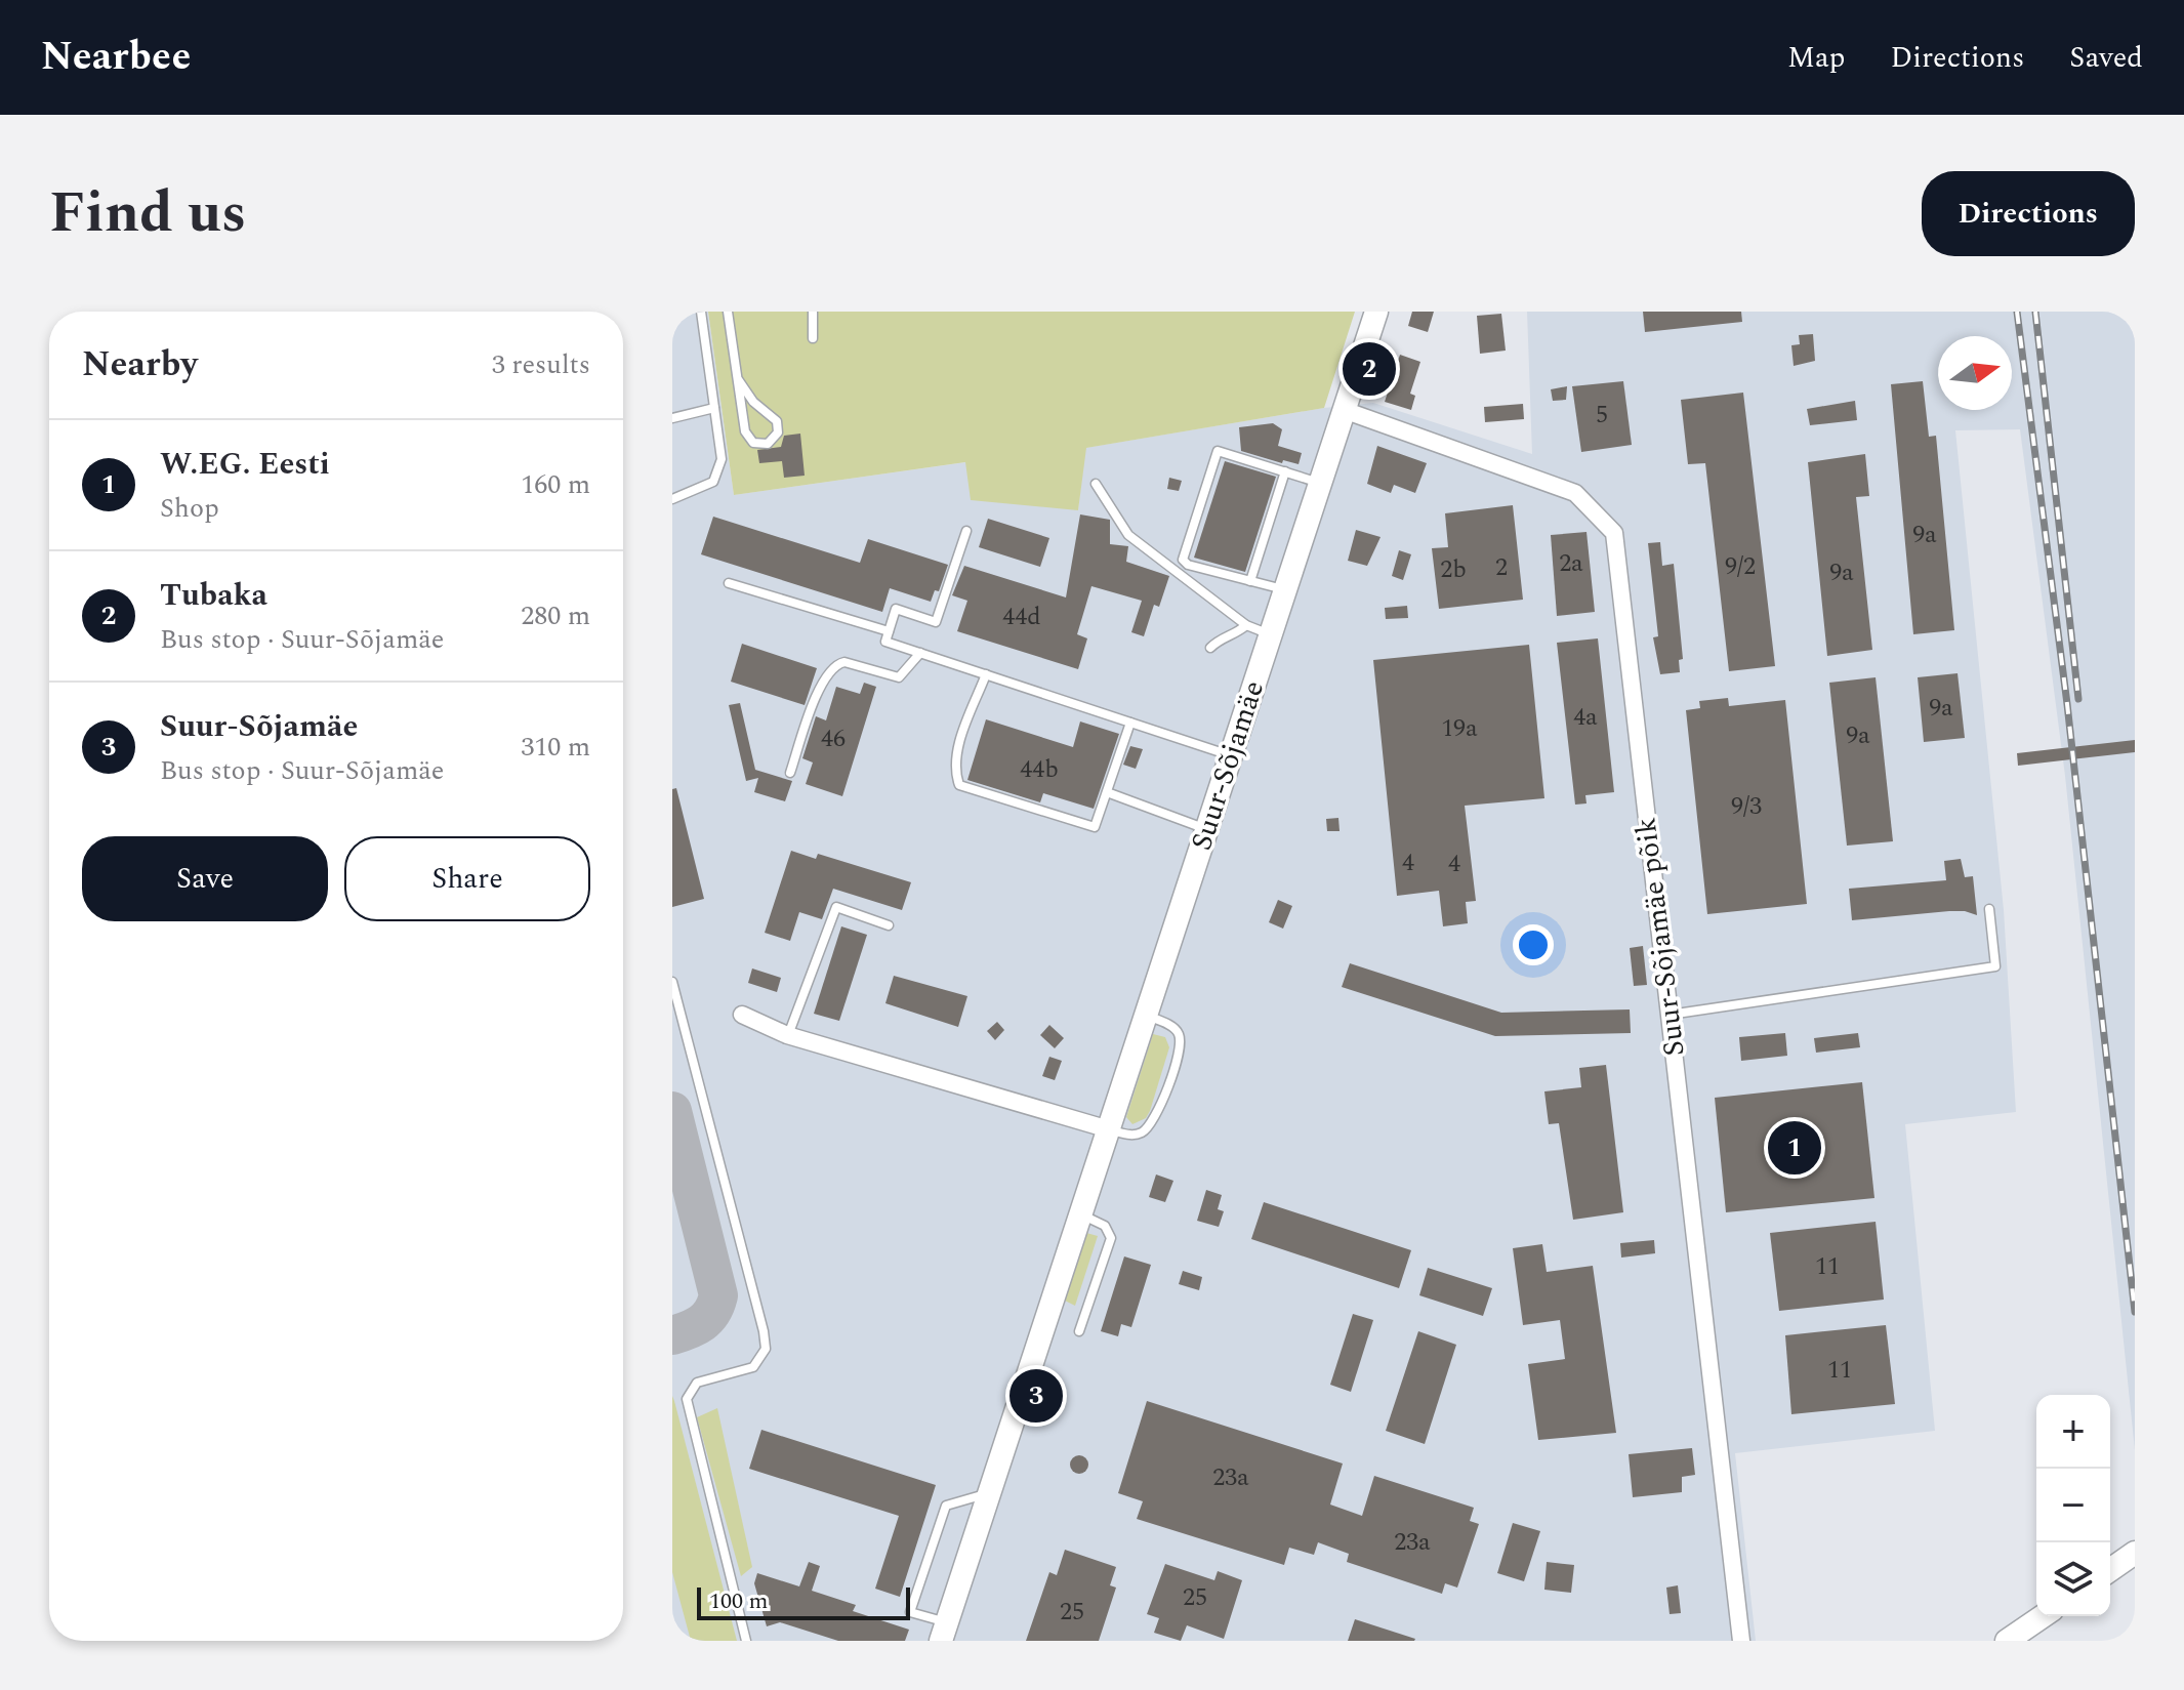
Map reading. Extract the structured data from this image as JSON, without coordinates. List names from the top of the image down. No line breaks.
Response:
{"streets":{"main road":["Suur-Sõjamäe"],"street":["Suur-Sõjamäe põik"]},"crossings":[["Suur-Sõjamäe","Suur-Sõjamäe põik"]],"house_numbers":["5","9a","2a","9/2","2","2b","9a","44d","9a","4a","19a","9a","46","44b","9/3","4","4","11","11","23a","23a","25","25"],"scale_bar":"100 m","north":"right","page":{"header":"Nearbee","nav":["Map","Directions","Saved"],"title":"Find us","buttons":["Directions",["Save","Share"]],"heading":["Nearby","3 results"],"pins":["2","1","3"],"list":[{"mark":"1","name":"W.EG. Eesti","note":"Shop","value":"160 m"},{"mark":"2","name":"Tubaka","note":"Bus stop · Suur-Sõjamäe","value":"280 m"},{"mark":"3","name":"Suur-Sõjamäe","note":"Bus stop · Suur-Sõjamäe","value":"310 m"}],"map_buttons":["+","−"],"scale":"100 m"}}
